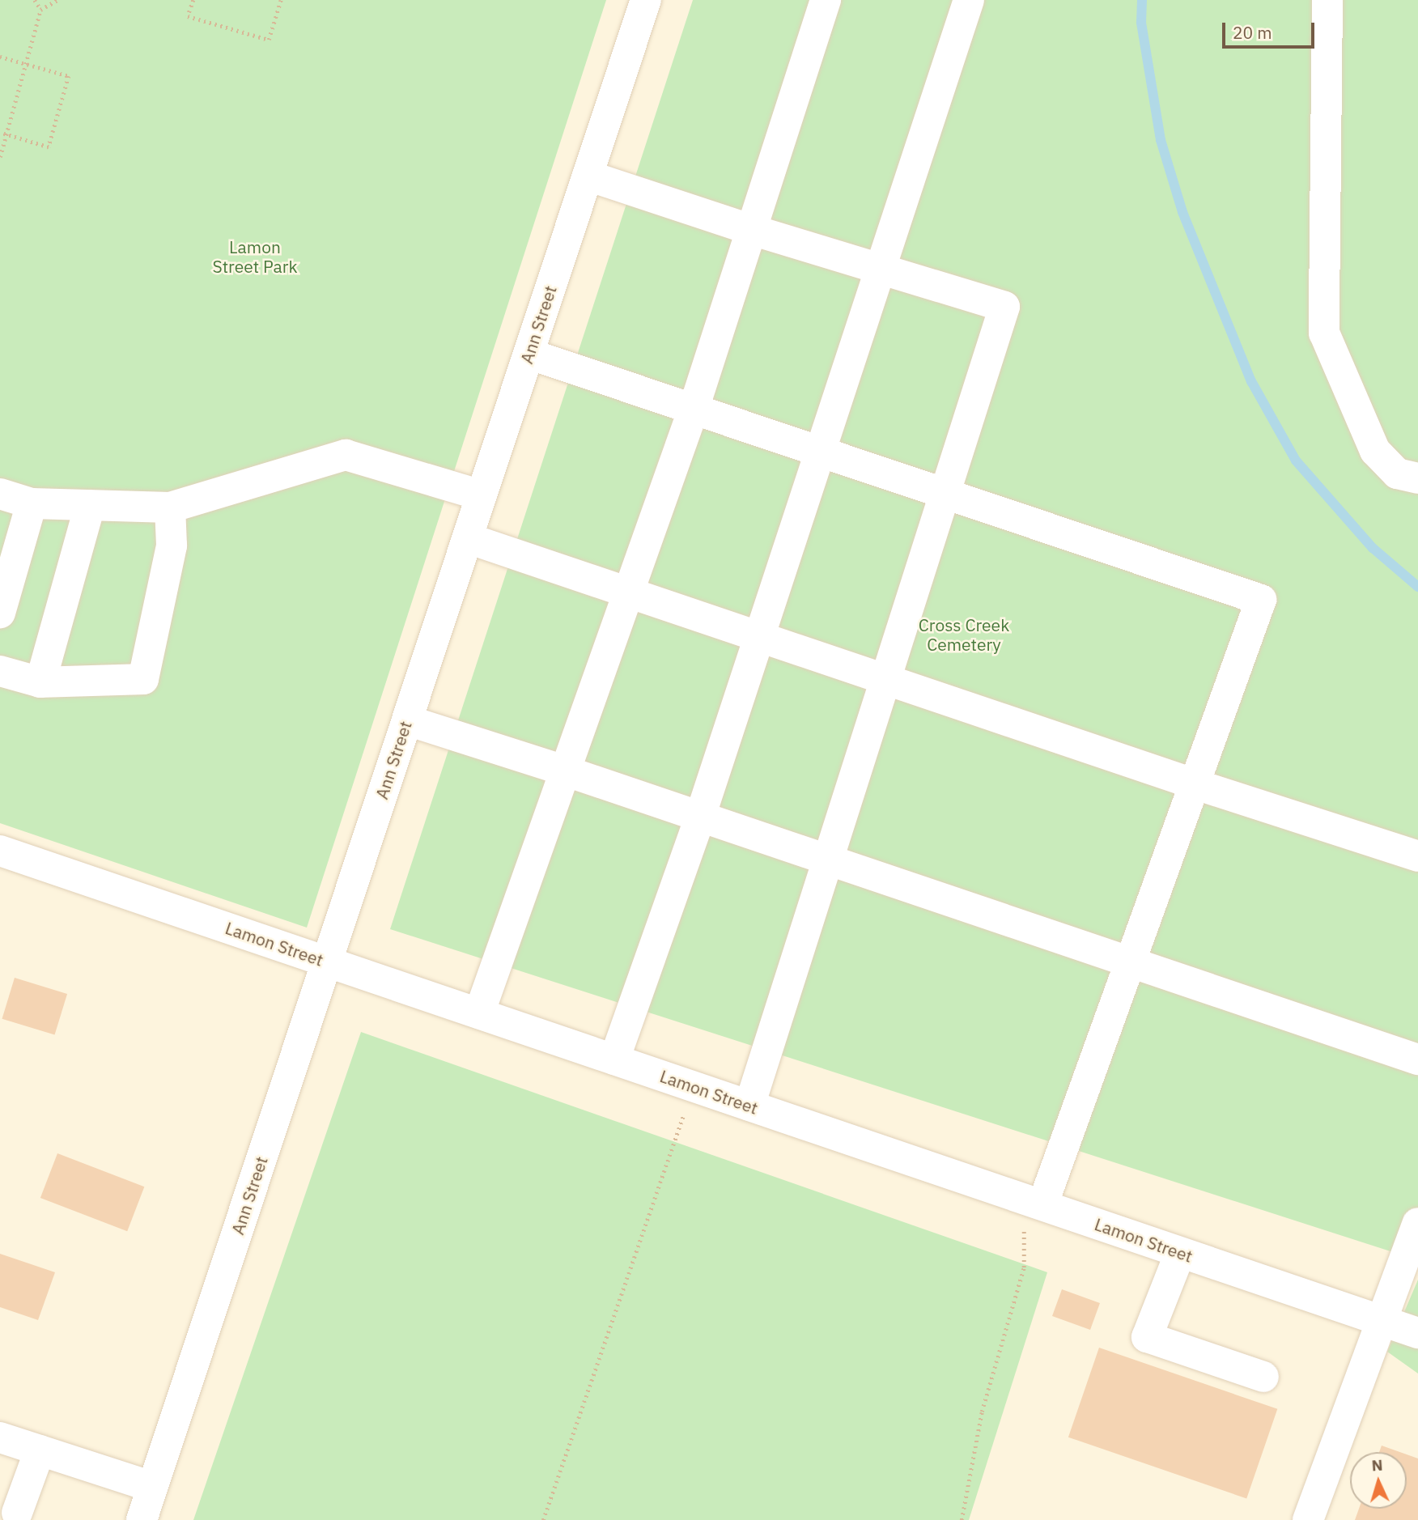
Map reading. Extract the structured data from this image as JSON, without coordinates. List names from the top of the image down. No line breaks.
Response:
{"streets":{"street":["Ann Street","Lamon Street"]},"crossings":[["Ann Street","Lamon Street"]],"parks":["Lamon Street Park","Cross Creek Cemetery"],"scale_bar":"20 m","north":"top"}
